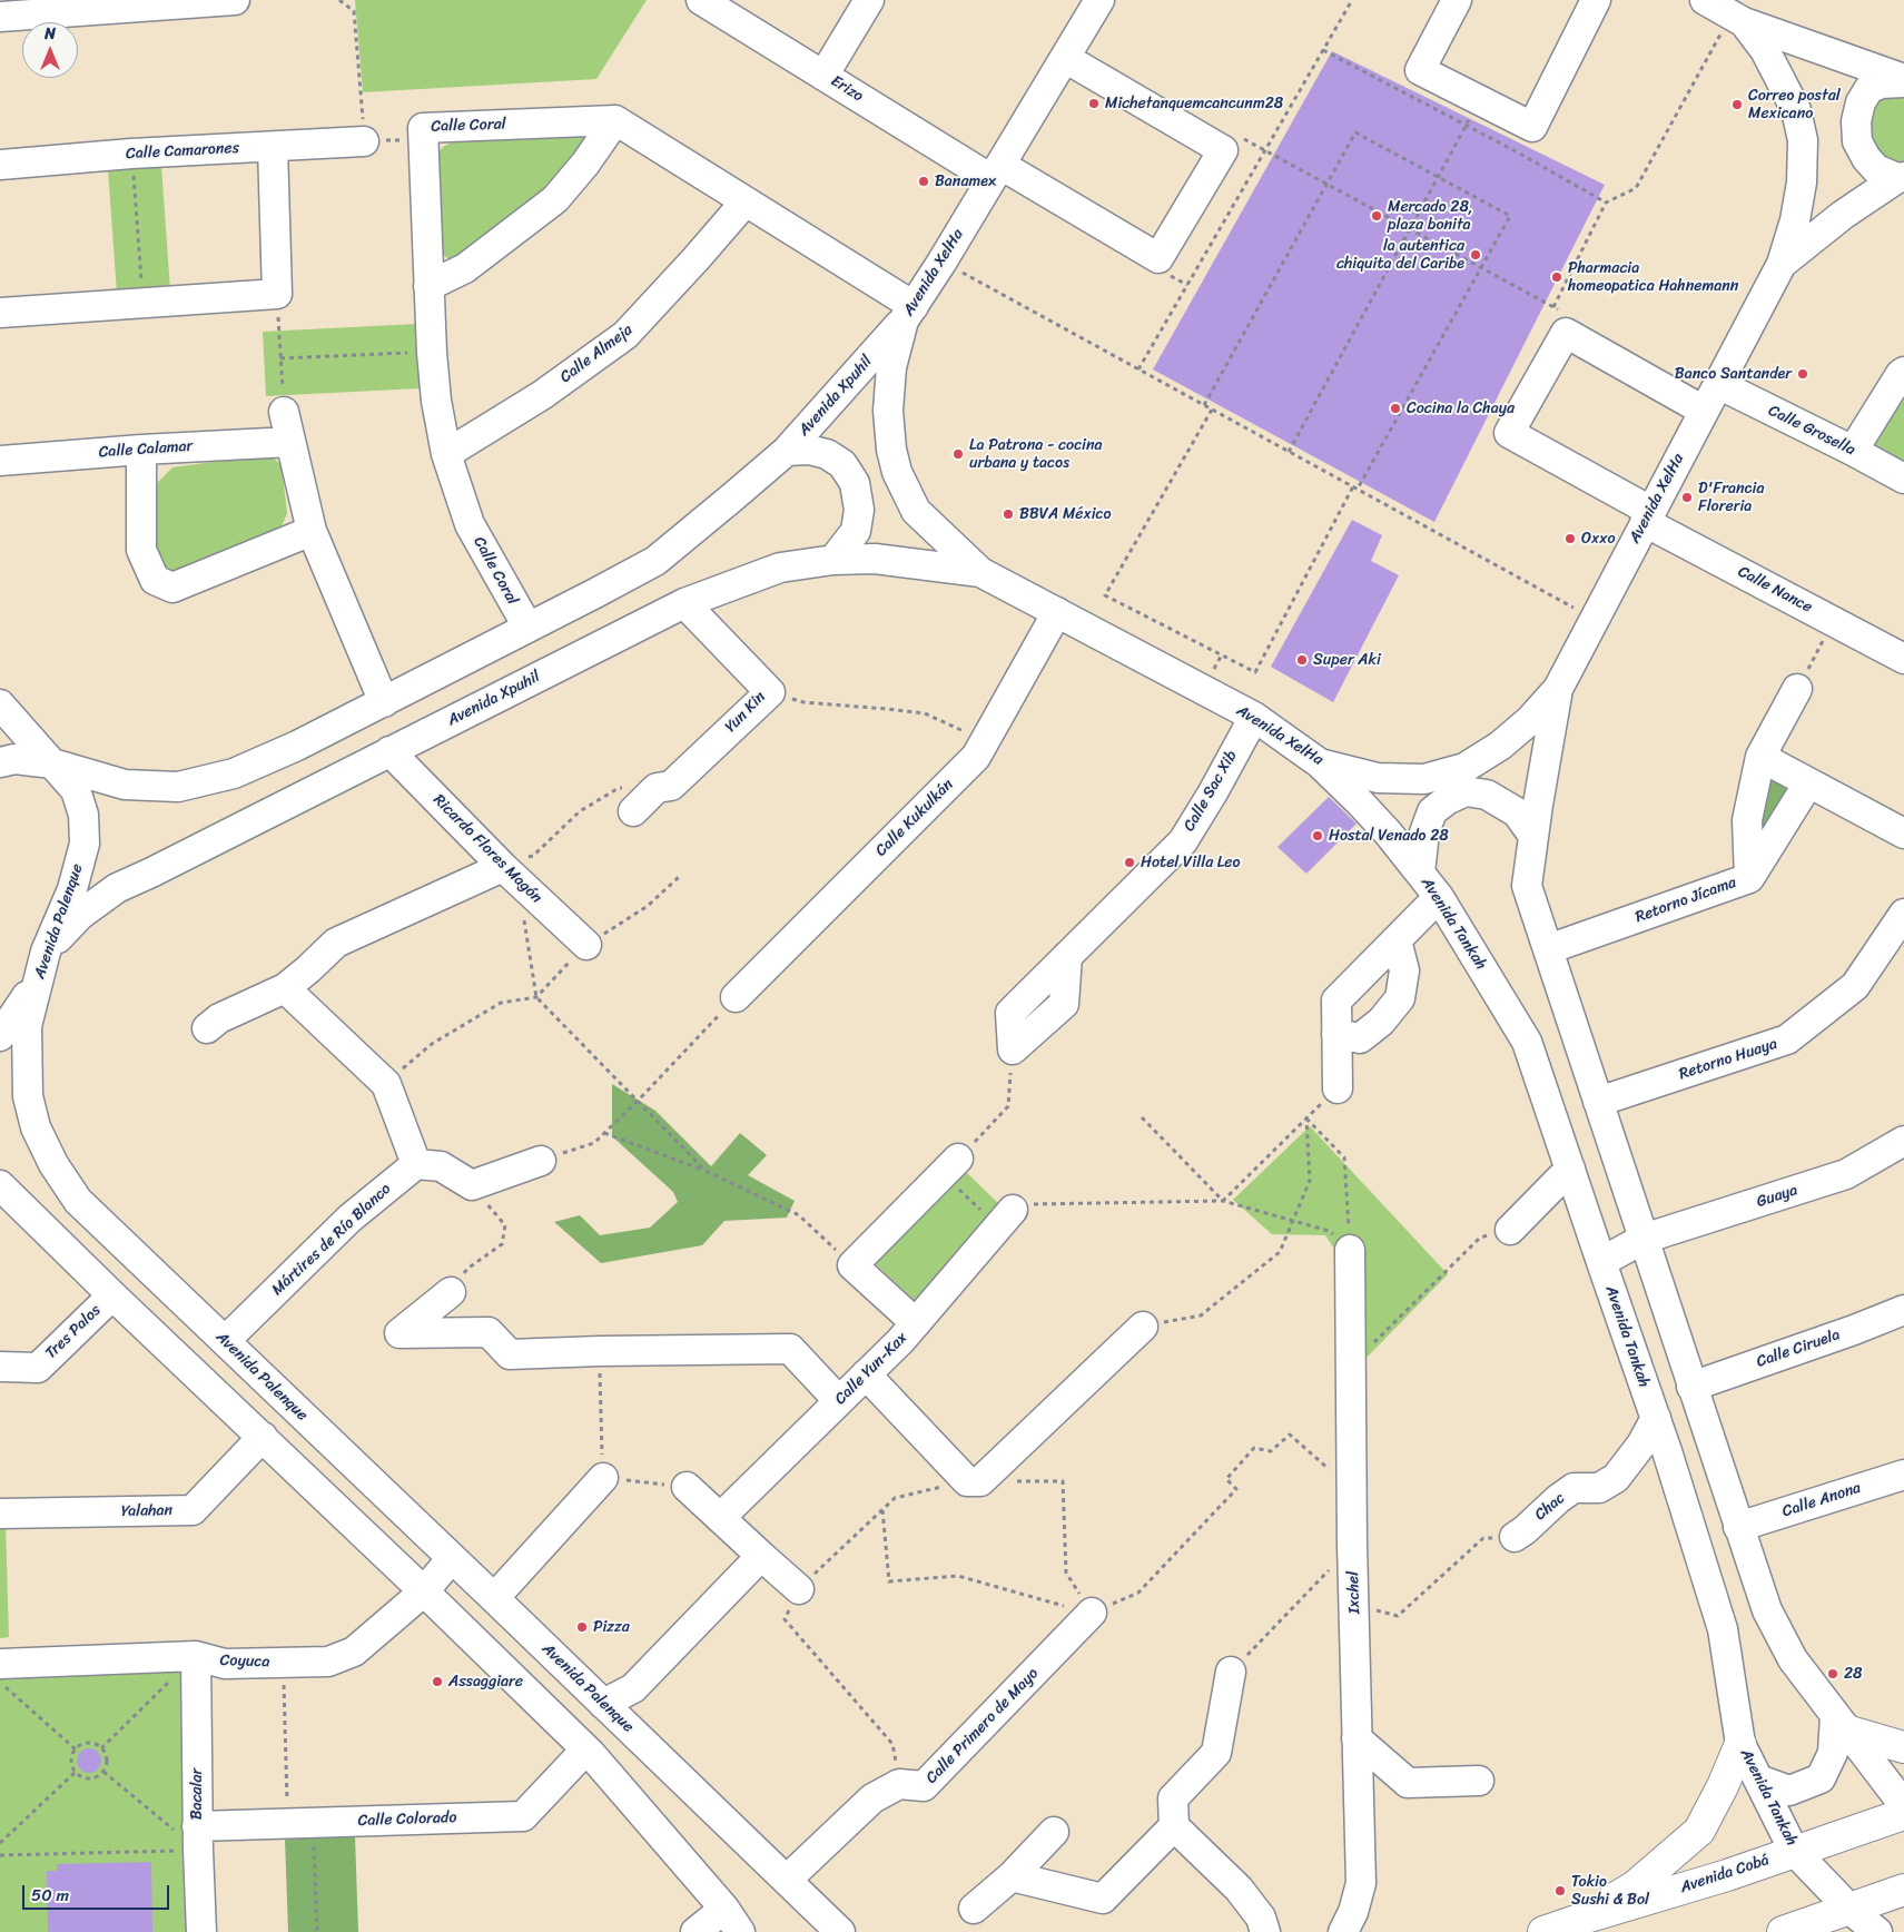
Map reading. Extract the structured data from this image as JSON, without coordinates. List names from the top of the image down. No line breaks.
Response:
{"streets":{"main road":["Avenida Cobá"],"street":["Erizo","Calle Coral","Calle Camarones","Avenida XelHa","Calle Almeja","Avenida Xpuhil","Calle Grosella","Calle Calamar","Calle Nance","Yun Kin","Calle Sac Xib","Calle Kukulkán","Ricardo Flores Magón","Retorno Jícama","Avenida Palenque","Avenida Tankah","Retorno Huaya","Guaya","Mártires de Río Blanco","Tres Palos","Calle Ciruela","Calle Yun-Kax","Calle Anona","Chac","Yalahan","Ixchel","Coyuca","Calle Primero de Mayo","Bacalar","Calle Colorado"]},"crossings":[["Erizo","Avenida XelHa"],["Calle Coral","Calle Almeja"],["Calle Coral","Avenida Xpuhil"],["Avenida XelHa","Avenida Xpuhil"],["Avenida XelHa","Calle Grosella"],["Avenida XelHa","Calle Nance"],["Avenida XelHa","Calle Sac Xib"],["Avenida XelHa","Calle Kukulkán"],["Avenida XelHa","Avenida Tankah"],["Avenida Xpuhil","Yun Kin"],["Avenida Xpuhil","Ricardo Flores Magón"],["Avenida Xpuhil","Avenida Palenque"],["Avenida Palenque","Mártires de Río Blanco"],["Avenida Palenque","Coyuca"],["Avenida Palenque","Calle Primero de Mayo"],["Avenida Tankah","Guaya"],["Avenida Tankah","Chac"],["Avenida Tankah","Avenida Cobá"],["Coyuca","Bacalar"],["Bacalar","Calle Colorado"]],"places":["Michetanquemcancunm28","Correo postal Mexicano","Banamex","Mercado 28, plaza bonita","la autentica chiquita del Caribe","Pharmacia homeopatica Hahnemann","Banco Santander","Cocina la Chaya","La Patrona - cocina urbana y tacos","D'Francia Floreria","BBVA México","Oxxo","Super Aki","Hostal Venado 28","Hotel Villa Leo","Pizza","28","Assaggiare","Tokio Sushi & Bol"],"scale_bar":"50 m","north":"top"}
